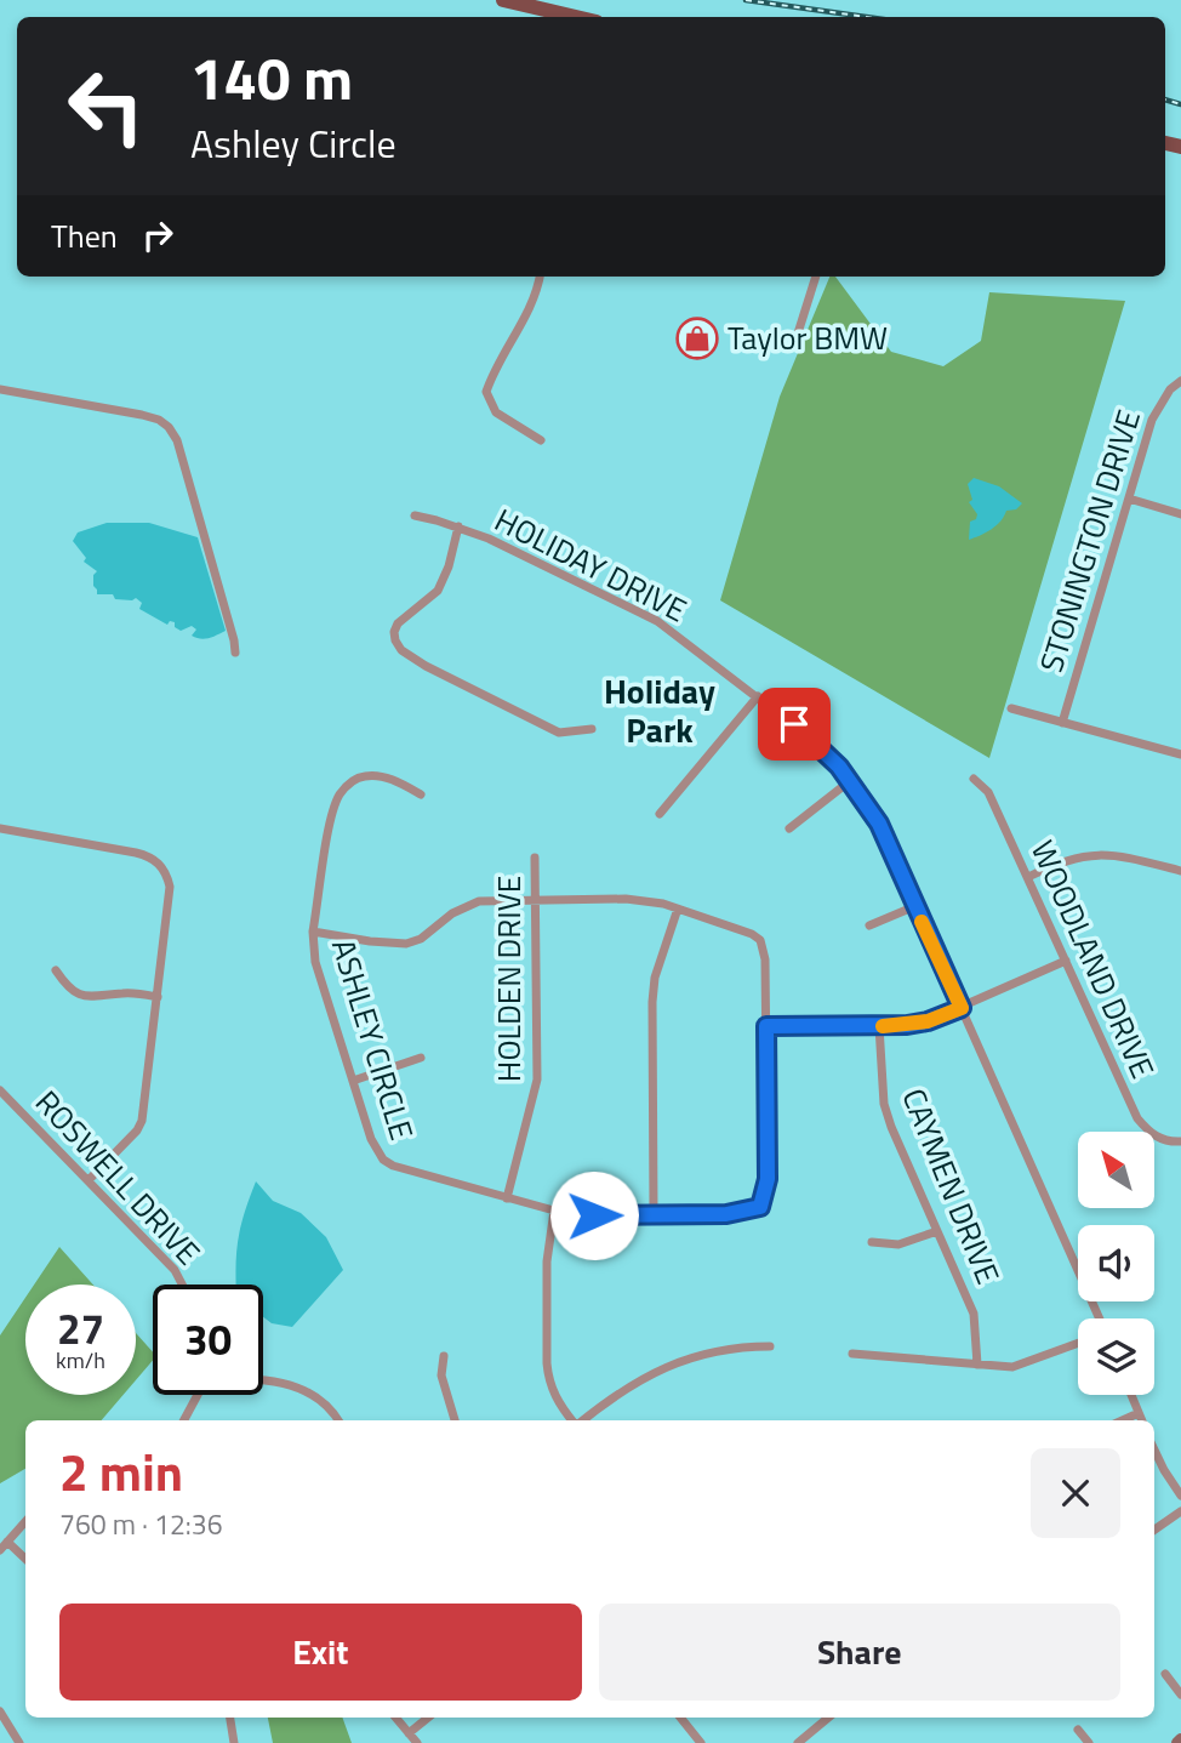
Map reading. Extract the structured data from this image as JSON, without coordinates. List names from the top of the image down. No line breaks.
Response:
{"streets":{"street":["STONINGTON DRIVE","HOLIDAY DRIVE","WOODLAND DRIVE","HOLDEN DRIVE","ASHLEY CIRCLE","ROSWELL DRIVE","CAYMEN DRIVE"]},"crossings":[["HOLDEN DRIVE","ASHLEY CIRCLE"]],"districts":["Holiday Park"],"places":{"shop":["Taylor BMW"]},"north":"top left","page":{"turn":["140 m","Ashley Circle"],"then":"Then","speed":"27 km/h","limit":"30","heading":["2 min","760 m · 12:36"],"buttons":["Exit","Share"]}}
